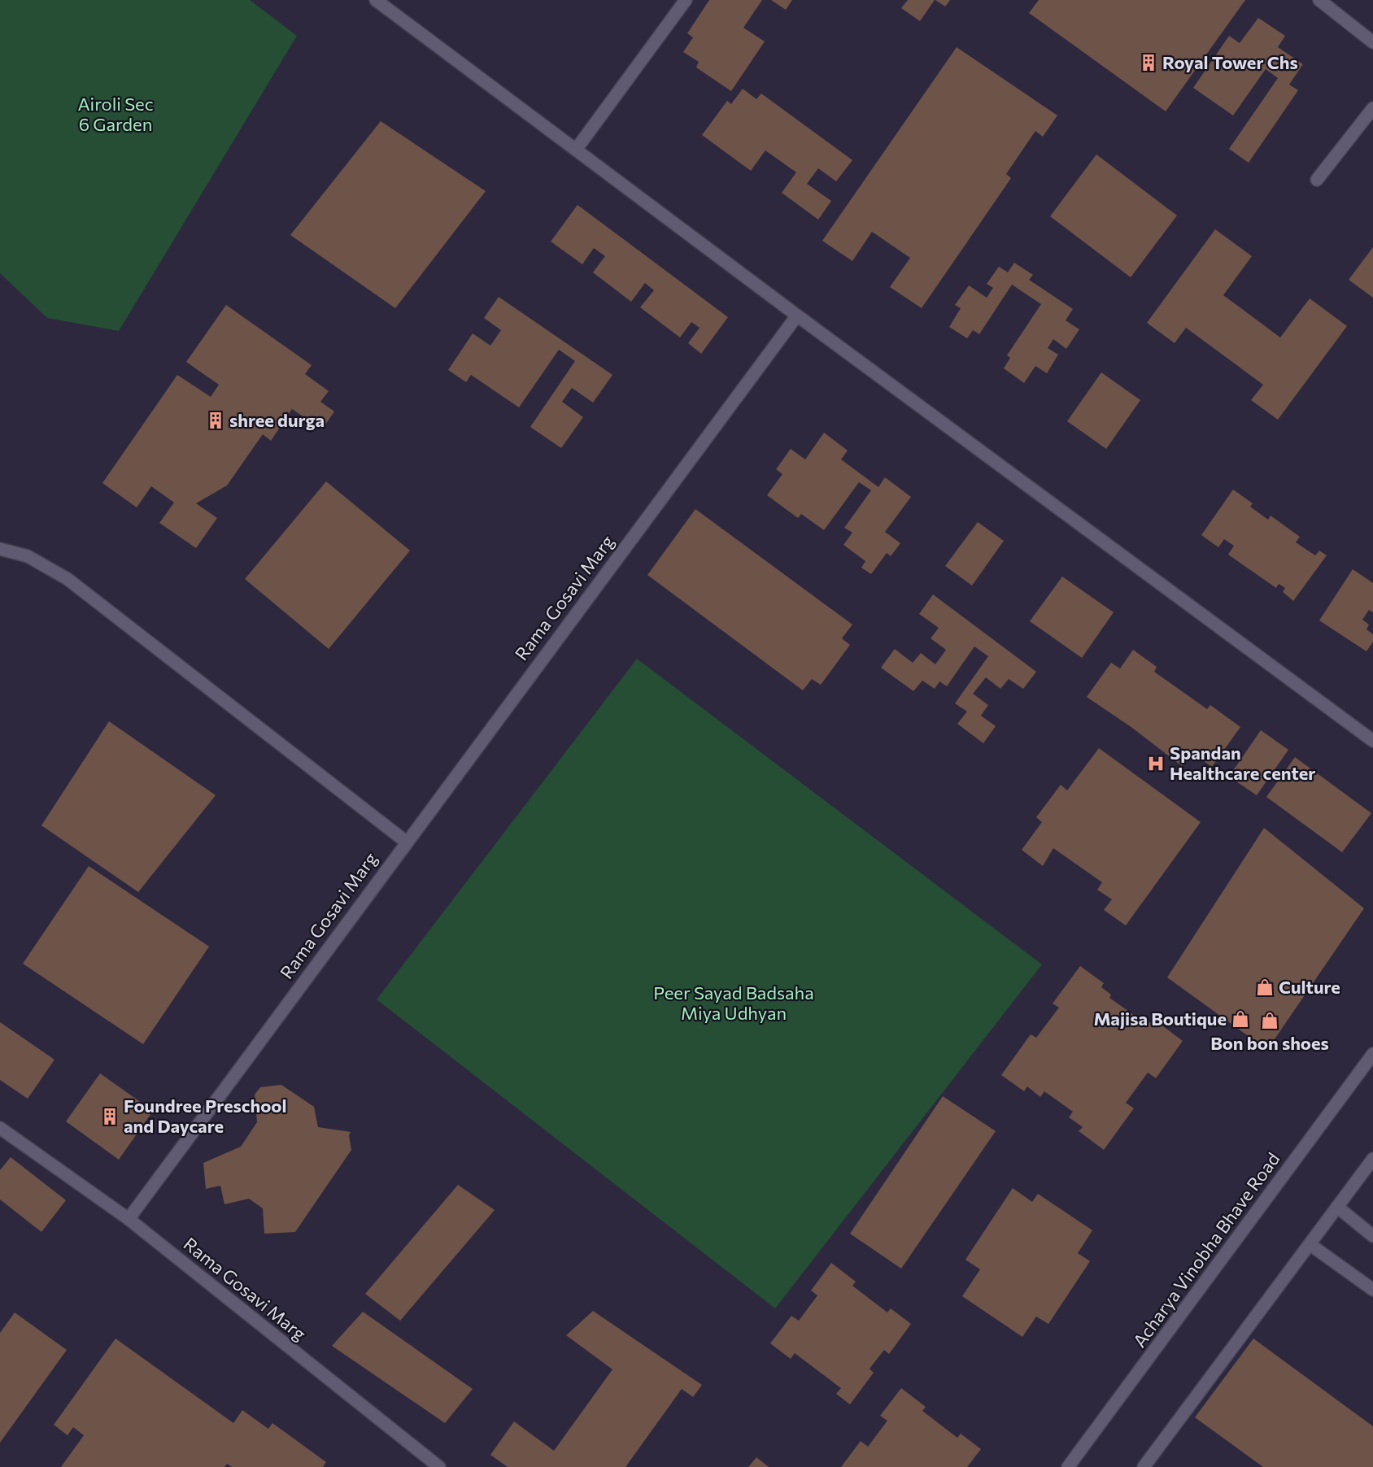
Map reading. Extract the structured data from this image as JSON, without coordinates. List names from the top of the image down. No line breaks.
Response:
{"streets":{"street":["Rama Gosavi Marg","Acharya Vinobha Bhave Road"]},"parks":["Airoli Sec 6 Garden","Peer Sayad Badsaha Miya Udhyan"],"places":{"building":["Royal Tower Chs","shree durga","Foundree Preschool and Daycare"],"hospital":["Spandan Healthcare center"],"shop":["Culture","Majisa Boutique","Bon bon shoes"]}}
